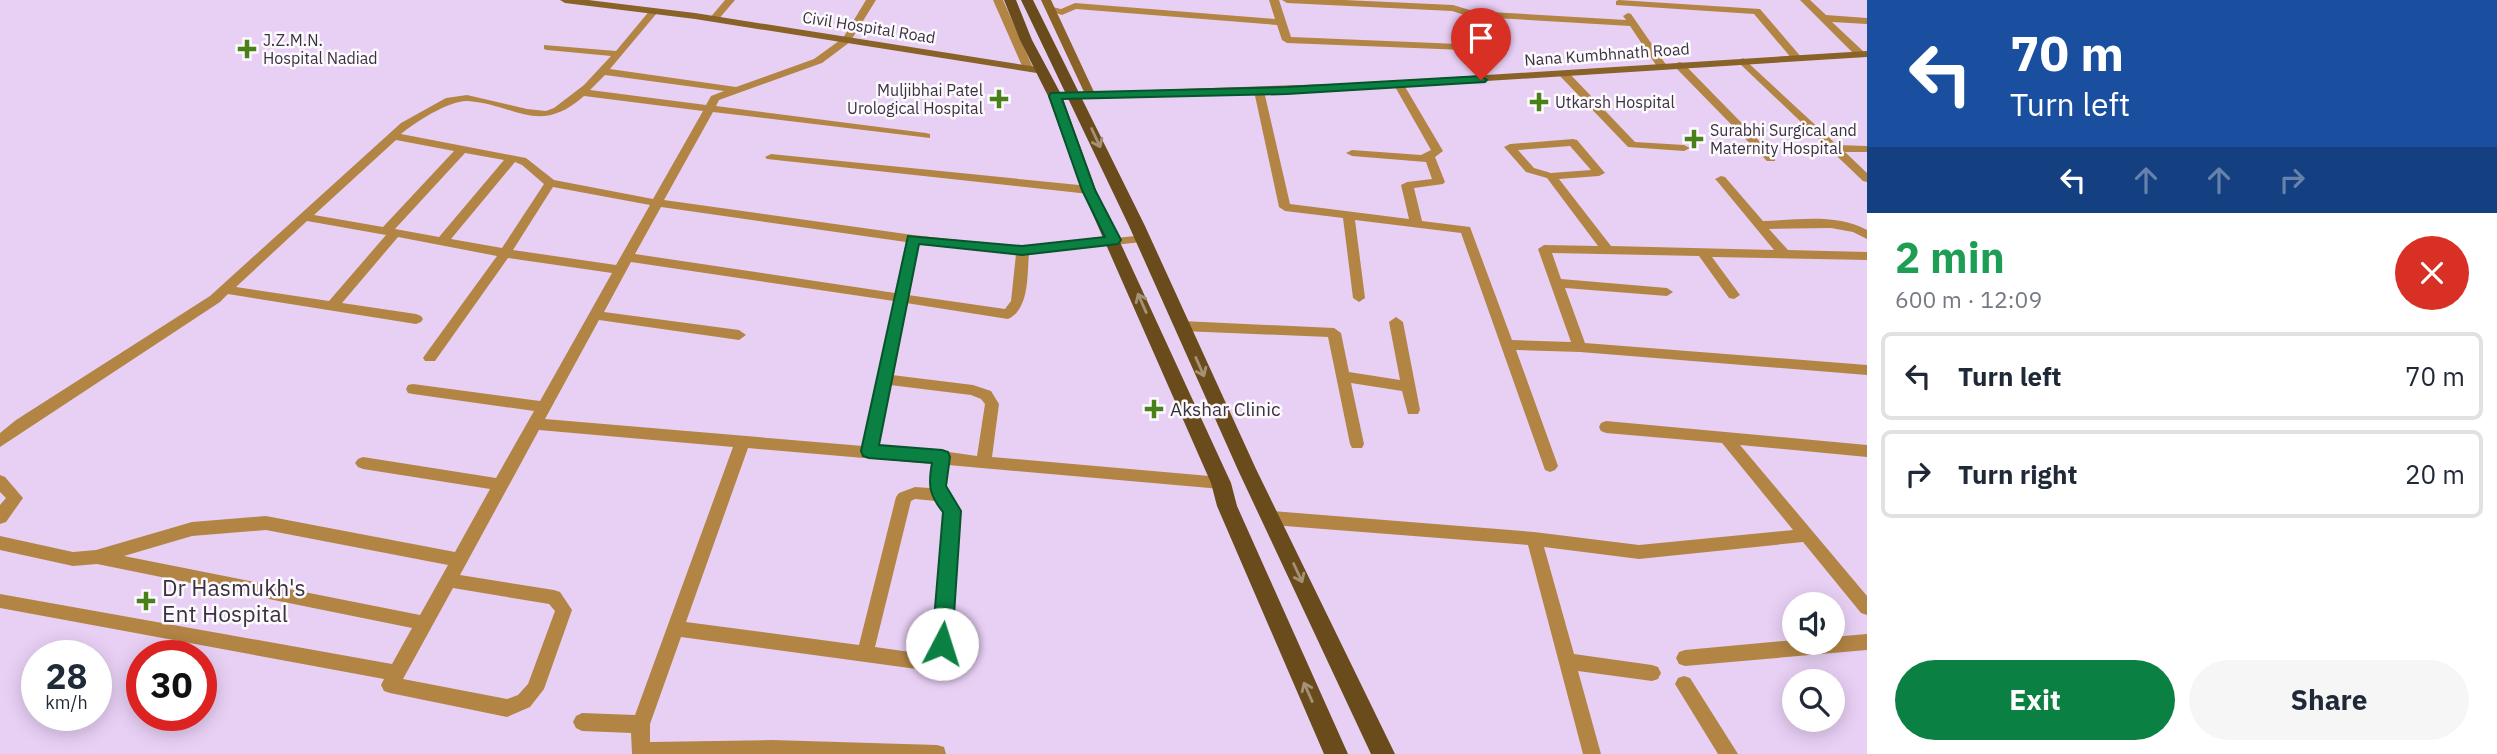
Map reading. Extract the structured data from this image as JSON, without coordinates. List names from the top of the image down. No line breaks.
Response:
{"streets":{"main road":["Civil Hospital Road","Nana Kumbhnath Road"]},"places":{"health":["J.Z.M.N. Hospital Nadiad","Muljibhai Patel Urological Hospital","Utkarsh Hospital","Surabhi Surgical and Maternity Hospital","Akshar Clinic","Dr Hasmukh's Ent Hospital"]},"page":{"turn":["70 m","Turn left"],"heading":["2 min","600 m · 12:09"],"list":[{"name":"Turn left","value":"70 m"},{"name":"Turn right","value":"20 m"}],"speed":"28 km/h","limit":"30","buttons":["Exit","Share"]}}
